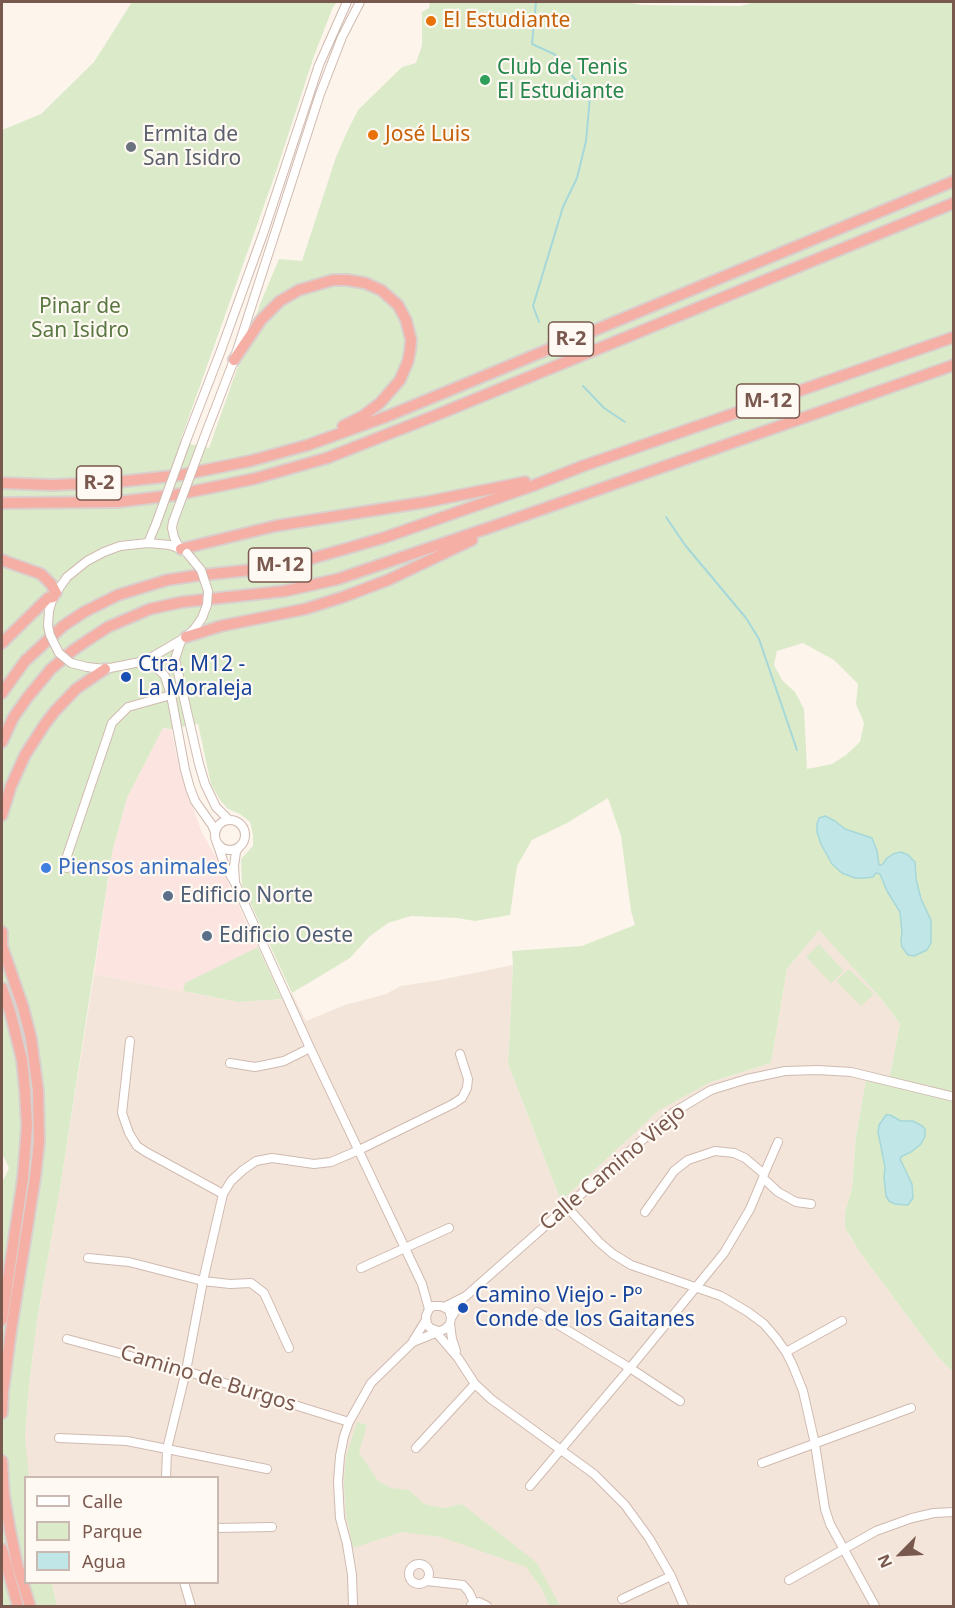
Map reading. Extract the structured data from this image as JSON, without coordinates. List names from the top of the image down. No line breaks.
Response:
{"streets":{"highway":["R-2","M-12"],"street":["Calle Camino Viejo","Camino de Burgos"]},"parks":["Pinar de San Isidro"],"places":["El Estudiante","Club de Tenis El Estudiante","José Luis","Ermita de San Isidro","Ctra. M12 - La Moraleja","Piensos animales","Edificio Norte","Edificio Oeste","Camino Viejo - Pº Conde de los Gaitanes"],"legend":["Calle","Parque","Agua"],"north":"bottom left"}
